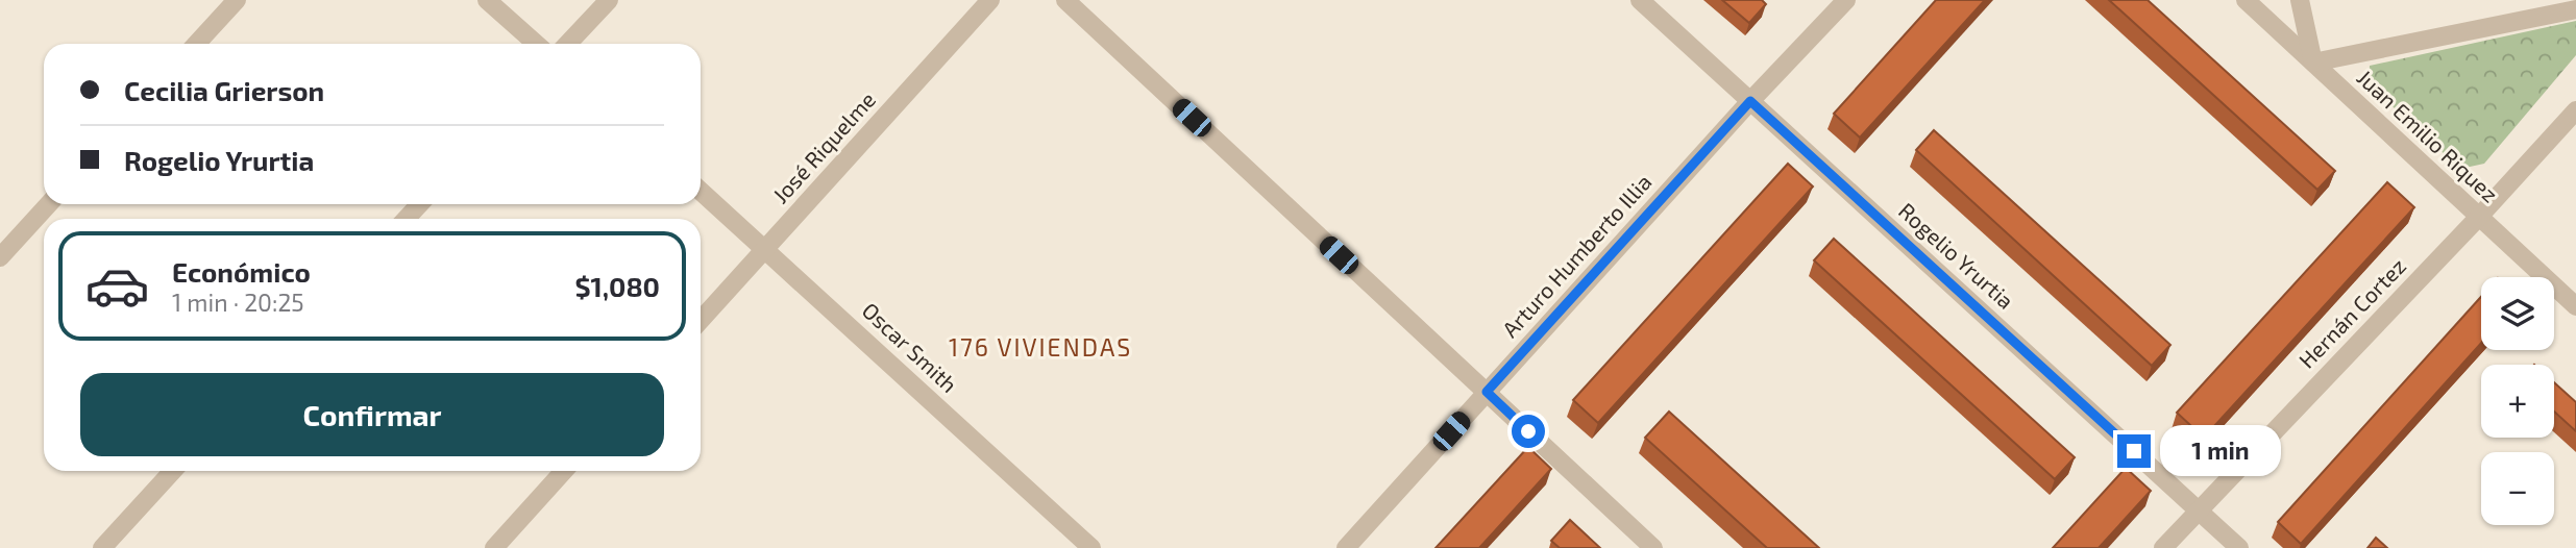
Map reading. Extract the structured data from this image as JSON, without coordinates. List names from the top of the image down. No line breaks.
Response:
{"streets":{"street":["Juan Emilio Riquez","José Riquelme","Arturo Humberto Illia","Rogelio Yrurtia","Hernán Cortez","Oscar Smith"]},"crossings":[["Juan Emilio Riquez","Hernán Cortez"],["José Riquelme","Oscar Smith"],["Arturo Humberto Illia","Rogelio Yrurtia"],["Rogelio Yrurtia","Hernán Cortez"]],"districts":["176 VIVIENDAS"],"page":{"banner":["Cecilia Grierson","Rogelio Yrurtia"],"list":[{"name":"Económico","note":"1 min · 20:25","value":"$1,080"}],"map_buttons":["+","−"],"buttons":"Confirmar","bubble":"1 min"}}
